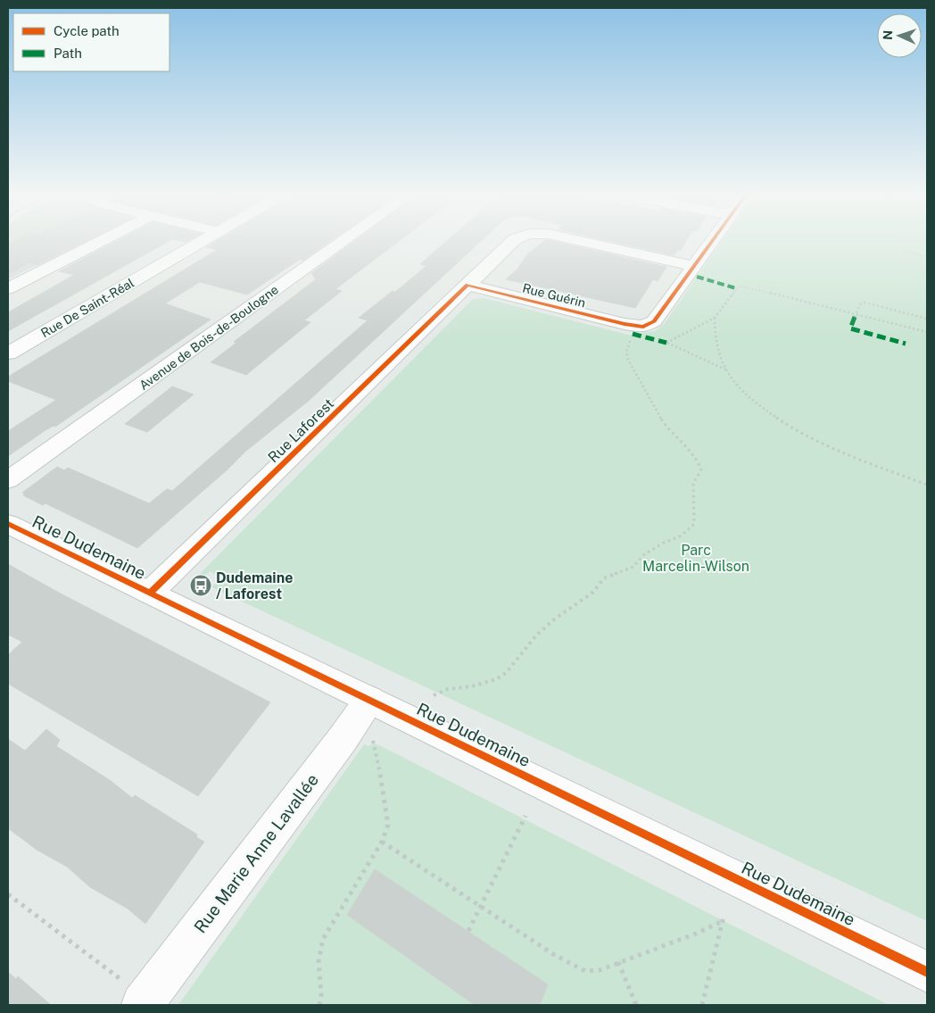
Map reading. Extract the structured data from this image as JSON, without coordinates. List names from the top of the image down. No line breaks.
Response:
{"streets":{"street":["Rue Guérin","Rue De Saint-Réal","Avenue de Bois-de-Boulogne","Rue Laforest","Rue Dudemaine","Rue Marie Anne Lavallée"]},"crossings":[["Rue Guérin","Rue Laforest"],["Rue Laforest","Rue Dudemaine"],["Rue Dudemaine","Rue Marie Anne Lavallée"]],"parks":["Parc Marcelin-Wilson"],"places":{"bus stop":["Dudemaine / Laforest"]},"legend":["Cycle path","Path"],"north":"left"}
